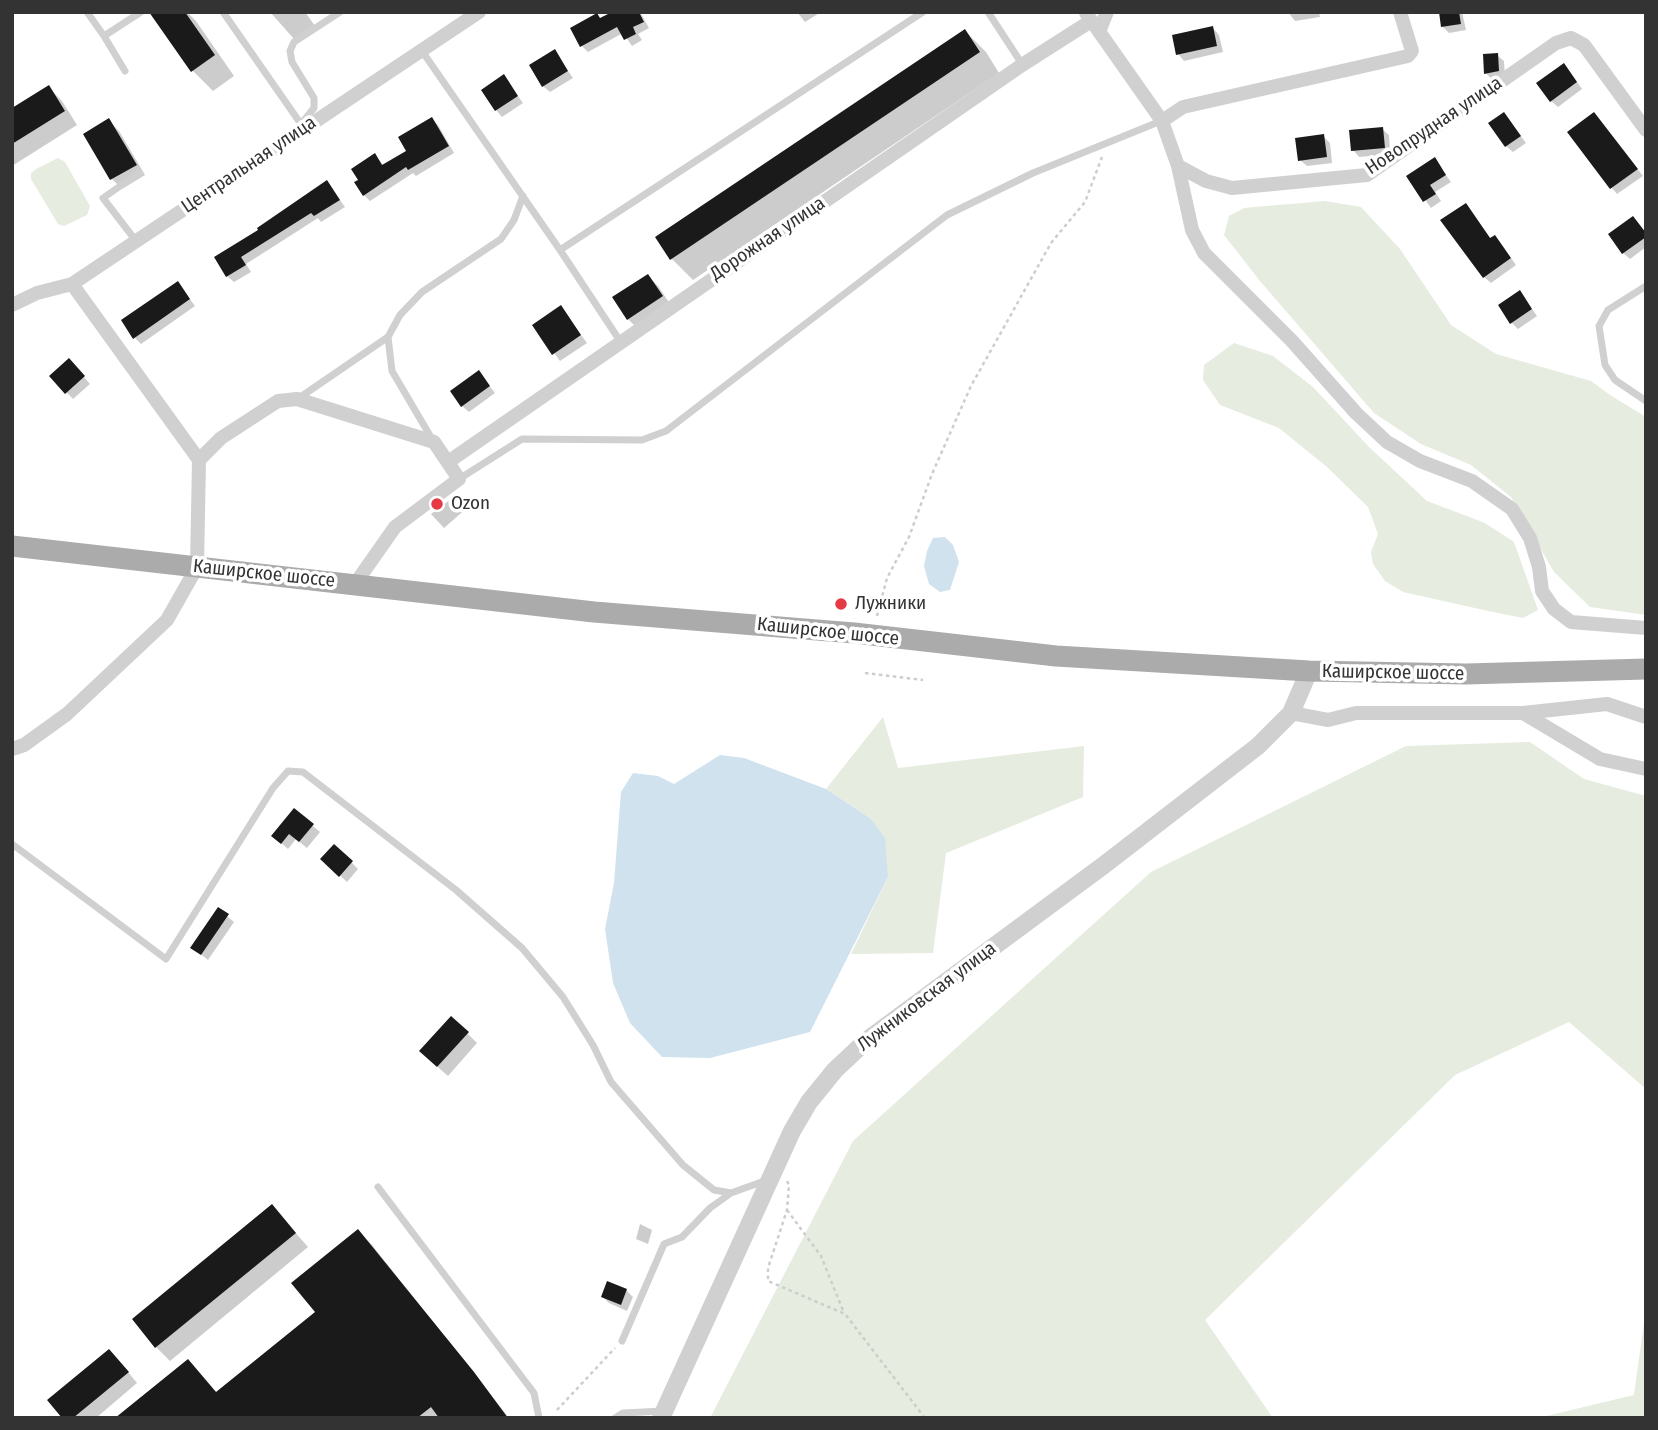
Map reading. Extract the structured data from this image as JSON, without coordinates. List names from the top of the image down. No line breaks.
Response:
{"streets":{"main road":["Каширское шоссе"],"street":["Новопрудная улица","Центральная улица","Дорожная улица","Лужниковская улица"]},"crossings":[["Каширское шоссе","Лужниковская улица"]],"places":["Ozon","Лужники"]}
